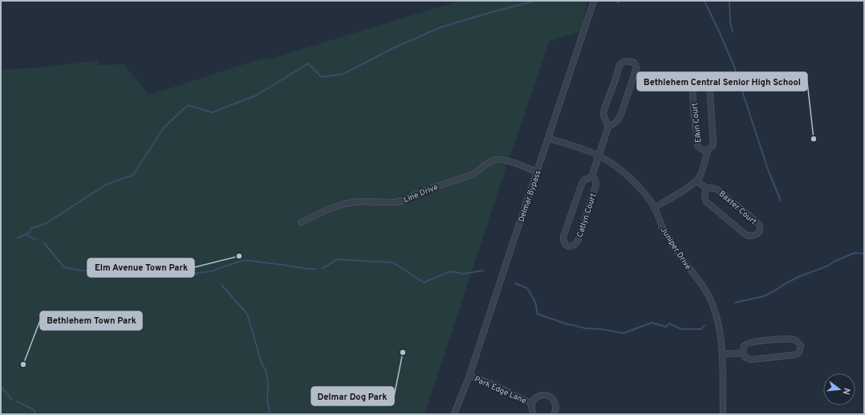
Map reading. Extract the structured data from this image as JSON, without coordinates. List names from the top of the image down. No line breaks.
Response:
{"streets":{"street":["Elkin Court","Line Drive","Delmar Bypass","Baxter Court","Catlyn Court","Juniper Drive","Park Edge Lane"]},"crossings":[["Elkin Court","Baxter Court"],["Line Drive","Delmar Bypass"],["Delmar Bypass","Juniper Drive"],["Delmar Bypass","Park Edge Lane"],["Catlyn Court","Juniper Drive"]],"places":["Bethlehem Central Senior High School","Elm Avenue Town Park","Delmar Dog Park","Bethlehem Town Park"],"north":"right"}
